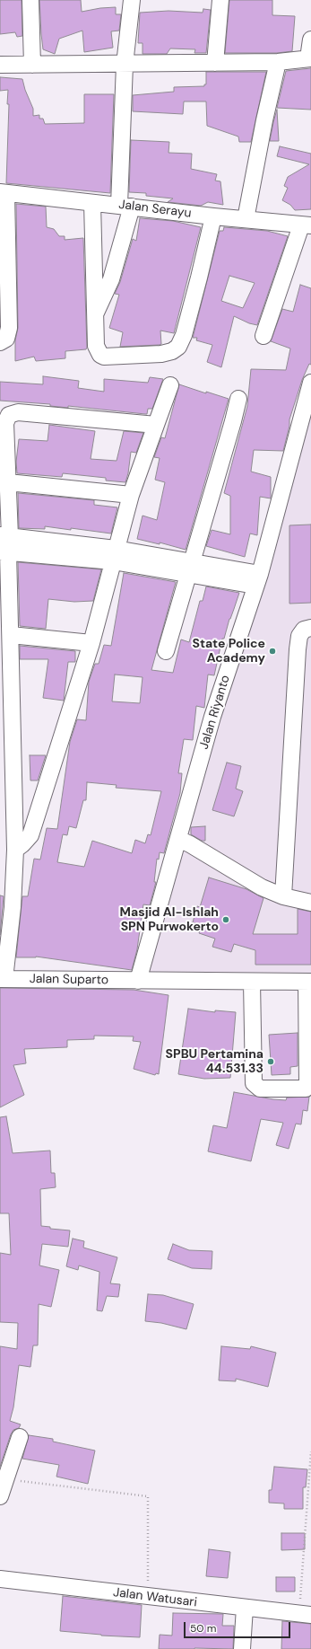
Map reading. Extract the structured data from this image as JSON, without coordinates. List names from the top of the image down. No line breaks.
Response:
{"streets":{"street":["Jalan Serayu","Jalan Riyanto","Jalan Suparto","Jalan Watusari"]},"crossings":[["Jalan Riyanto","Jalan Suparto"]],"places":["State Police Academy","Masjid Al-Ishlah SPN Purwokerto","SPBU Pertamina 44.531.33"],"scale_bar":"50 m"}
